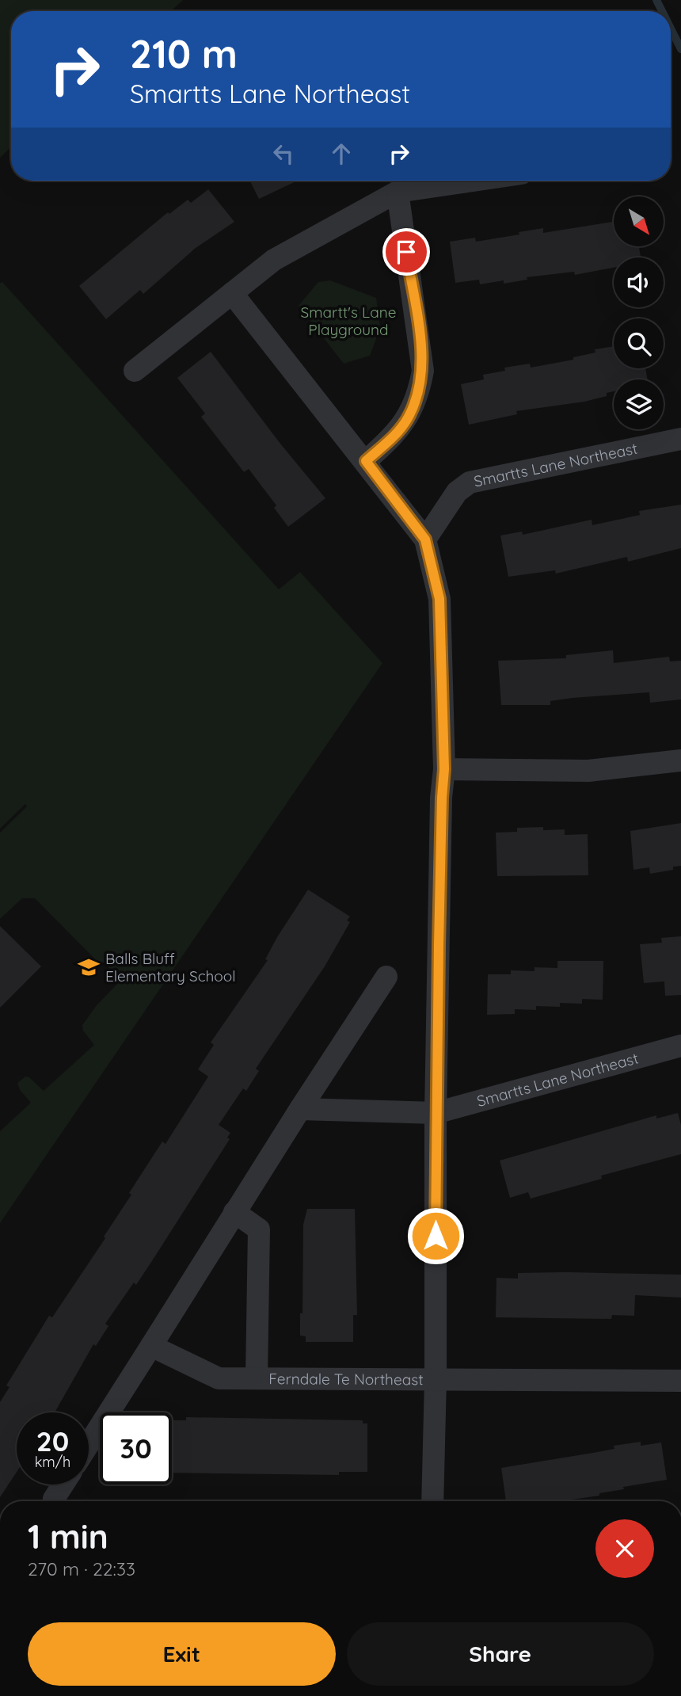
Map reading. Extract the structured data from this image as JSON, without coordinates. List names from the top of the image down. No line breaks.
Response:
{"streets":{"street":["Smartts Lane Northeast","Ferndale Te Northeast"]},"parks":["Smartt's Lane Playground"],"places":{"school or university":["Balls Bluff Elementary School"]},"north":"bottom right","page":{"turn":["210 m","Smartts Lane Northeast"],"speed":"20 km/h","limit":"30","heading":["1 min","270 m · 22:33"],"buttons":["Exit","Share"]}}
